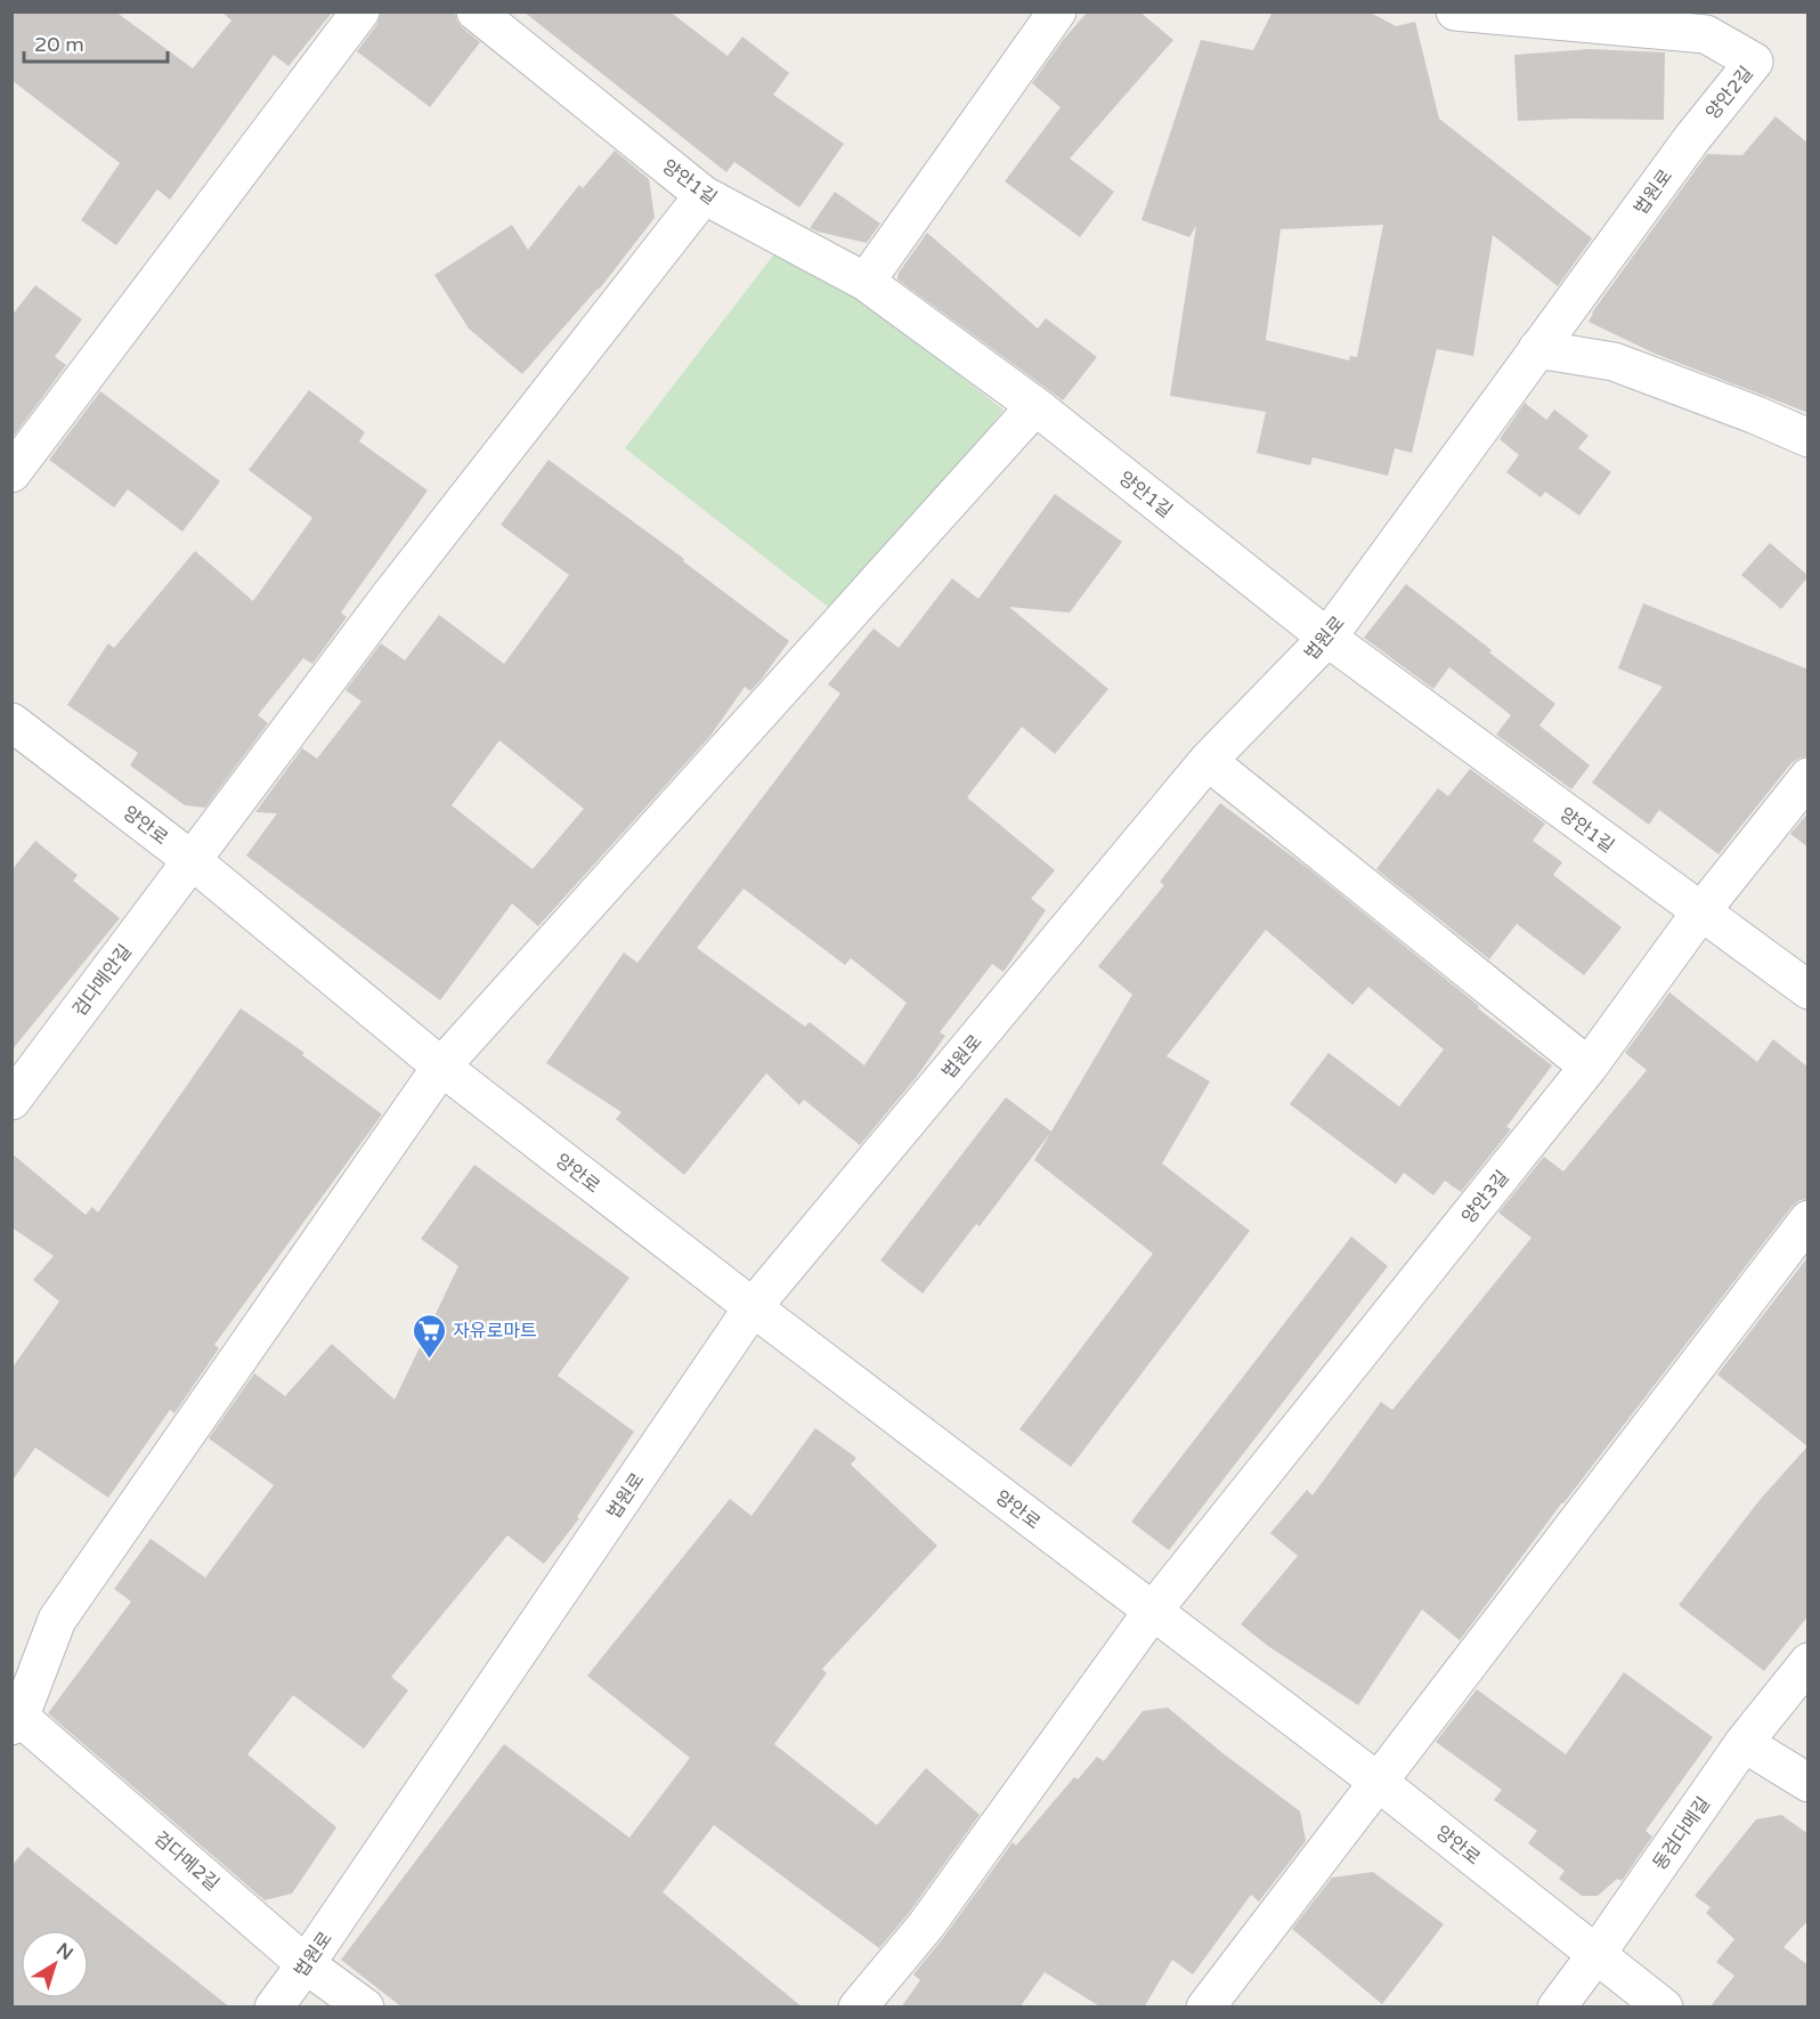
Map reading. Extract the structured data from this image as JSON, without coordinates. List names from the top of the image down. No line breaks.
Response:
{"streets":{"street":["양안2길","양안1길","법원로","양안로","검다메안길","양안3길","동검다메길","검다메2길"]},"crossings":[["양안2길","법원로"],["양안1길","법원로"],["양안1길","검다메안길"],["양안1길","양안3길"],["법원로","양안로"],["법원로","검다메2길"],["양안로","검다메안길"],["양안로","양안3길"],["양안로","동검다메길"]],"places":{"supermarket":["자유로마트"]},"scale_bar":"20 m","north":"top right"}
